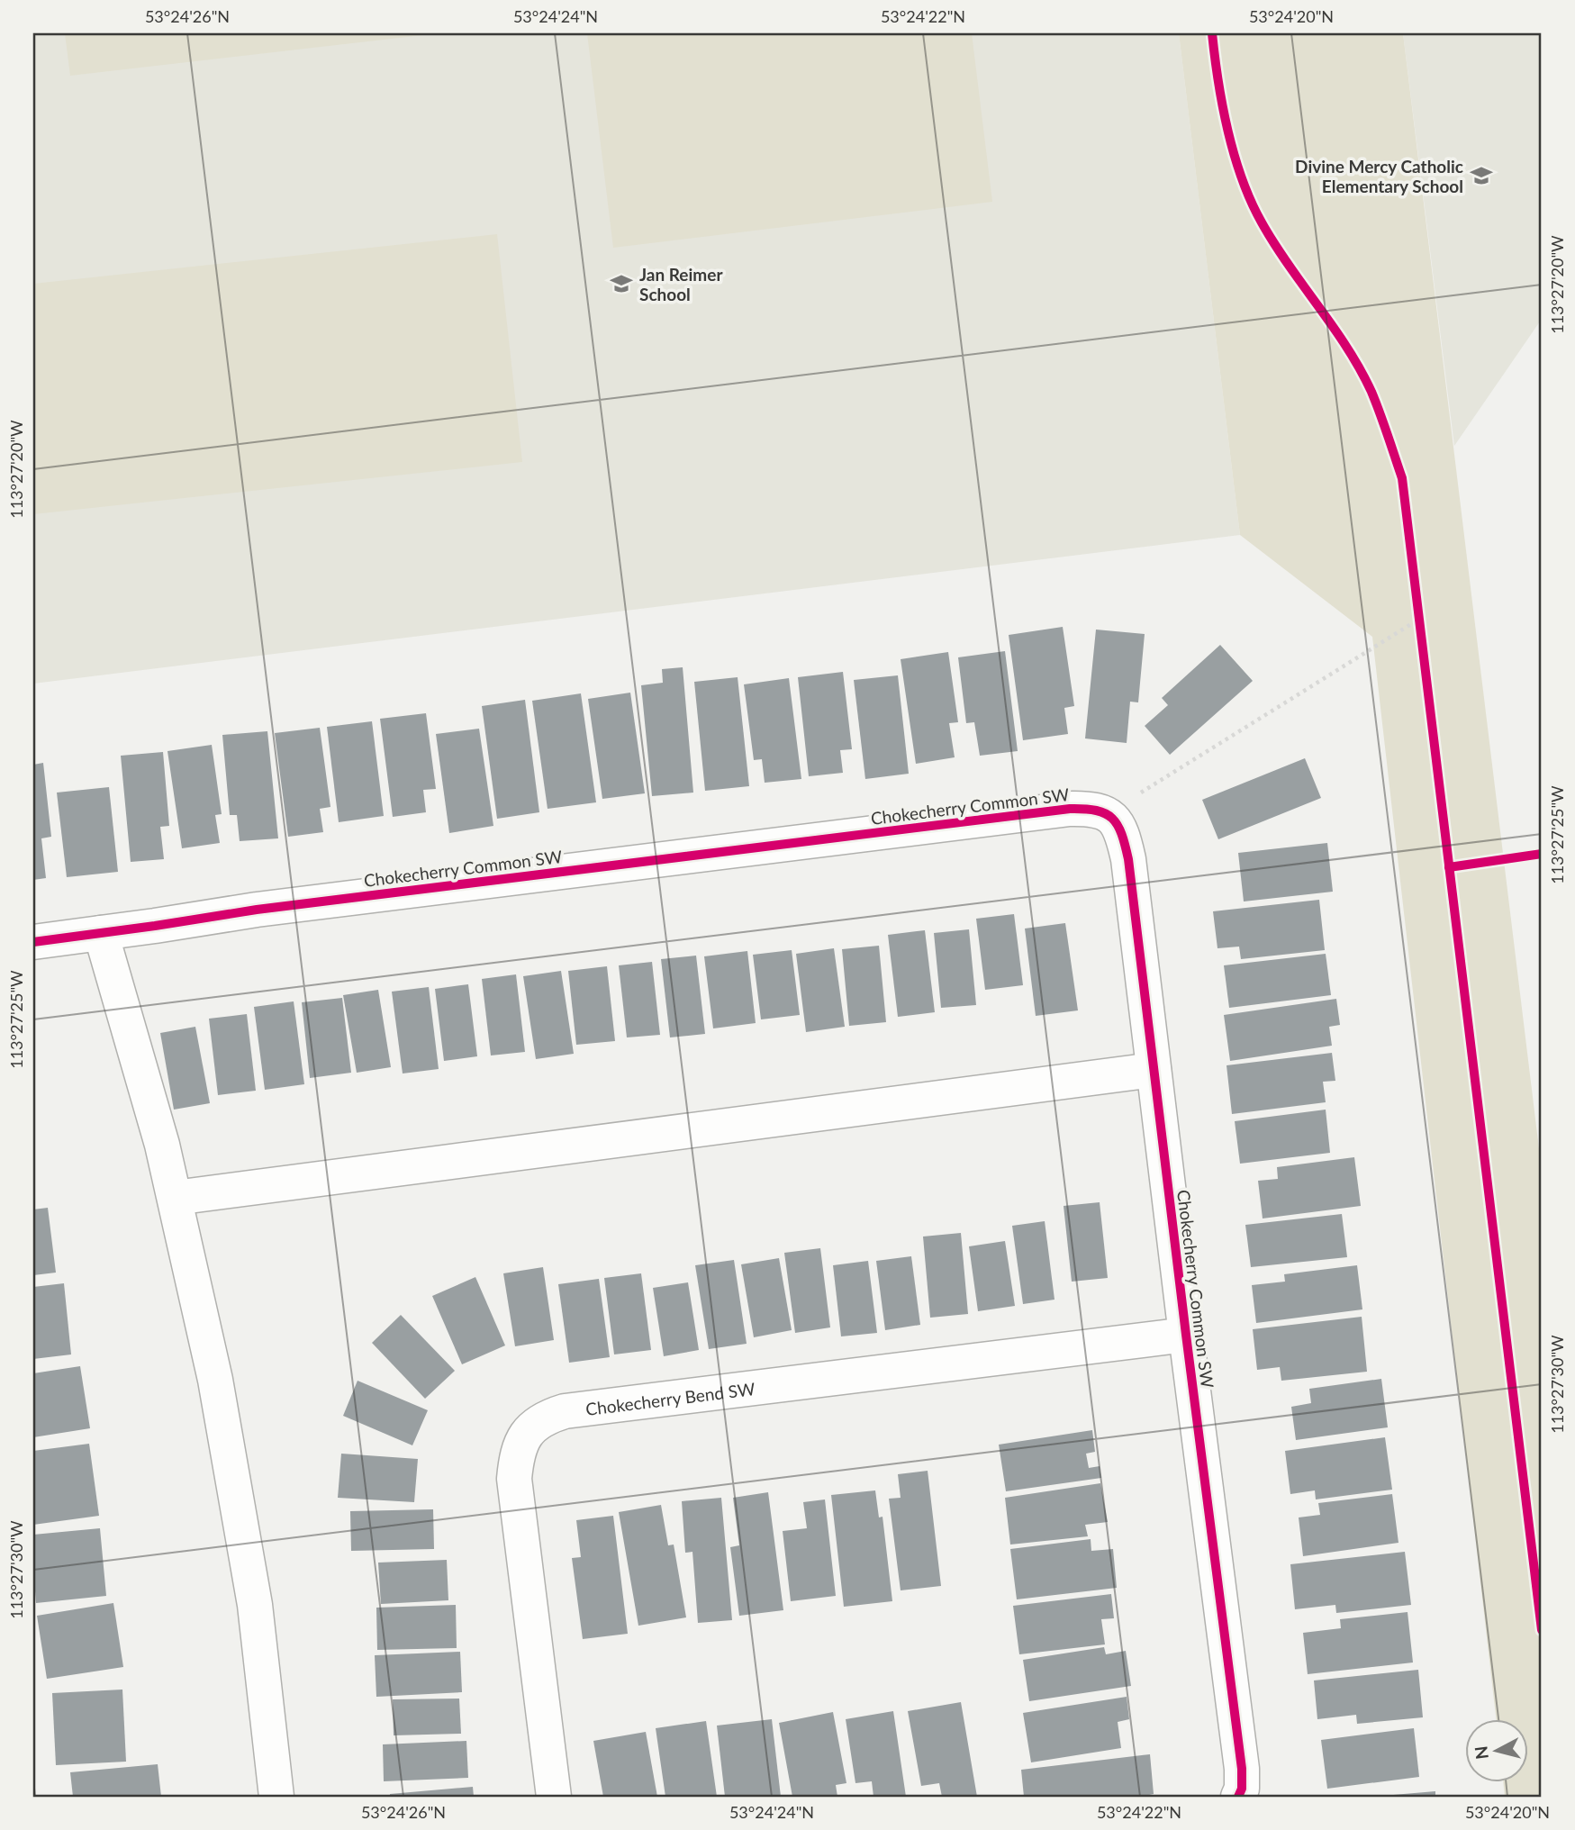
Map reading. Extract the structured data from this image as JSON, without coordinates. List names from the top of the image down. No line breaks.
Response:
{"streets":{"street":["Chokecherry Common SW","Chokecherry Bend SW"]},"crossings":[["Chokecherry Common SW","Chokecherry Bend SW"]],"places":{"school or university":["Divine Mercy Catholic Elementary School","Jan Reimer School"]},"north":"left","coordinates":["53°24'26\"N","53°24'24\"N","53°24'22\"N","53°24'20\"N","113°27'20\"W","113°27'25\"W","113°27'30\"W"]}
